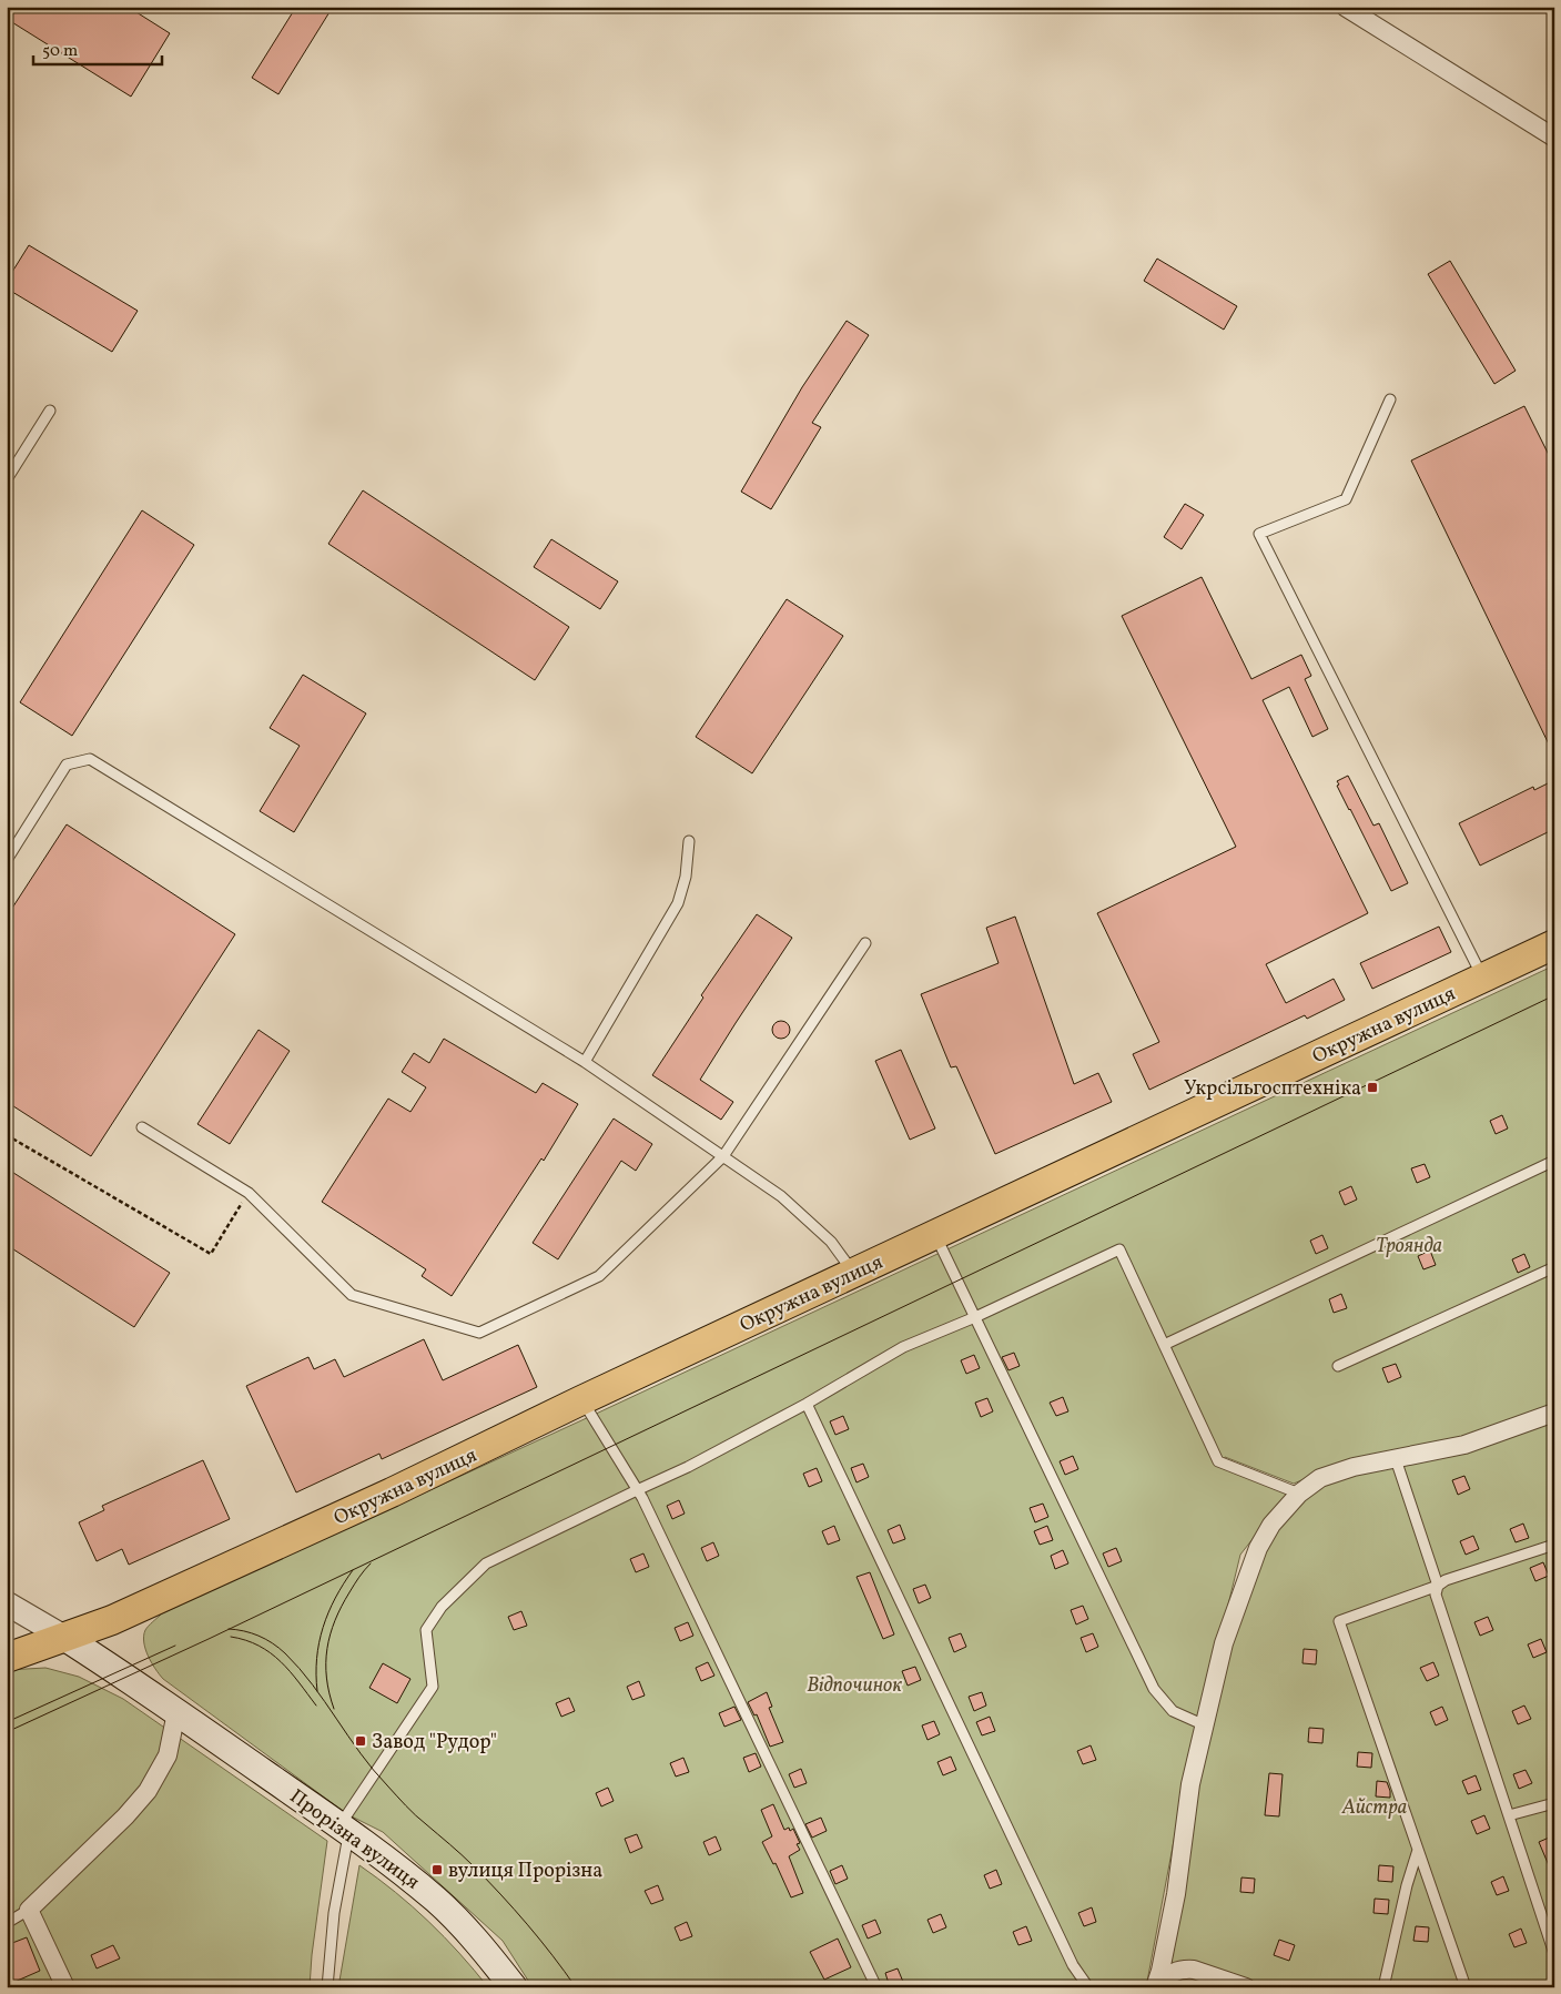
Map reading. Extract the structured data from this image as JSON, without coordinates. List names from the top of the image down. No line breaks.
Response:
{"streets":{"main road":["Окружна вулиця","Прорізна вулиця"]},"crossings":[["Окружна вулиця","Прорізна вулиця"]],"parks":["Троянда","Відпочинок","Айстра"],"places":{"transit":["Укрсільгосптехніка","Завод \"Рудор\"","вулиця Прорізна"]},"scale_bar":"50 m"}
